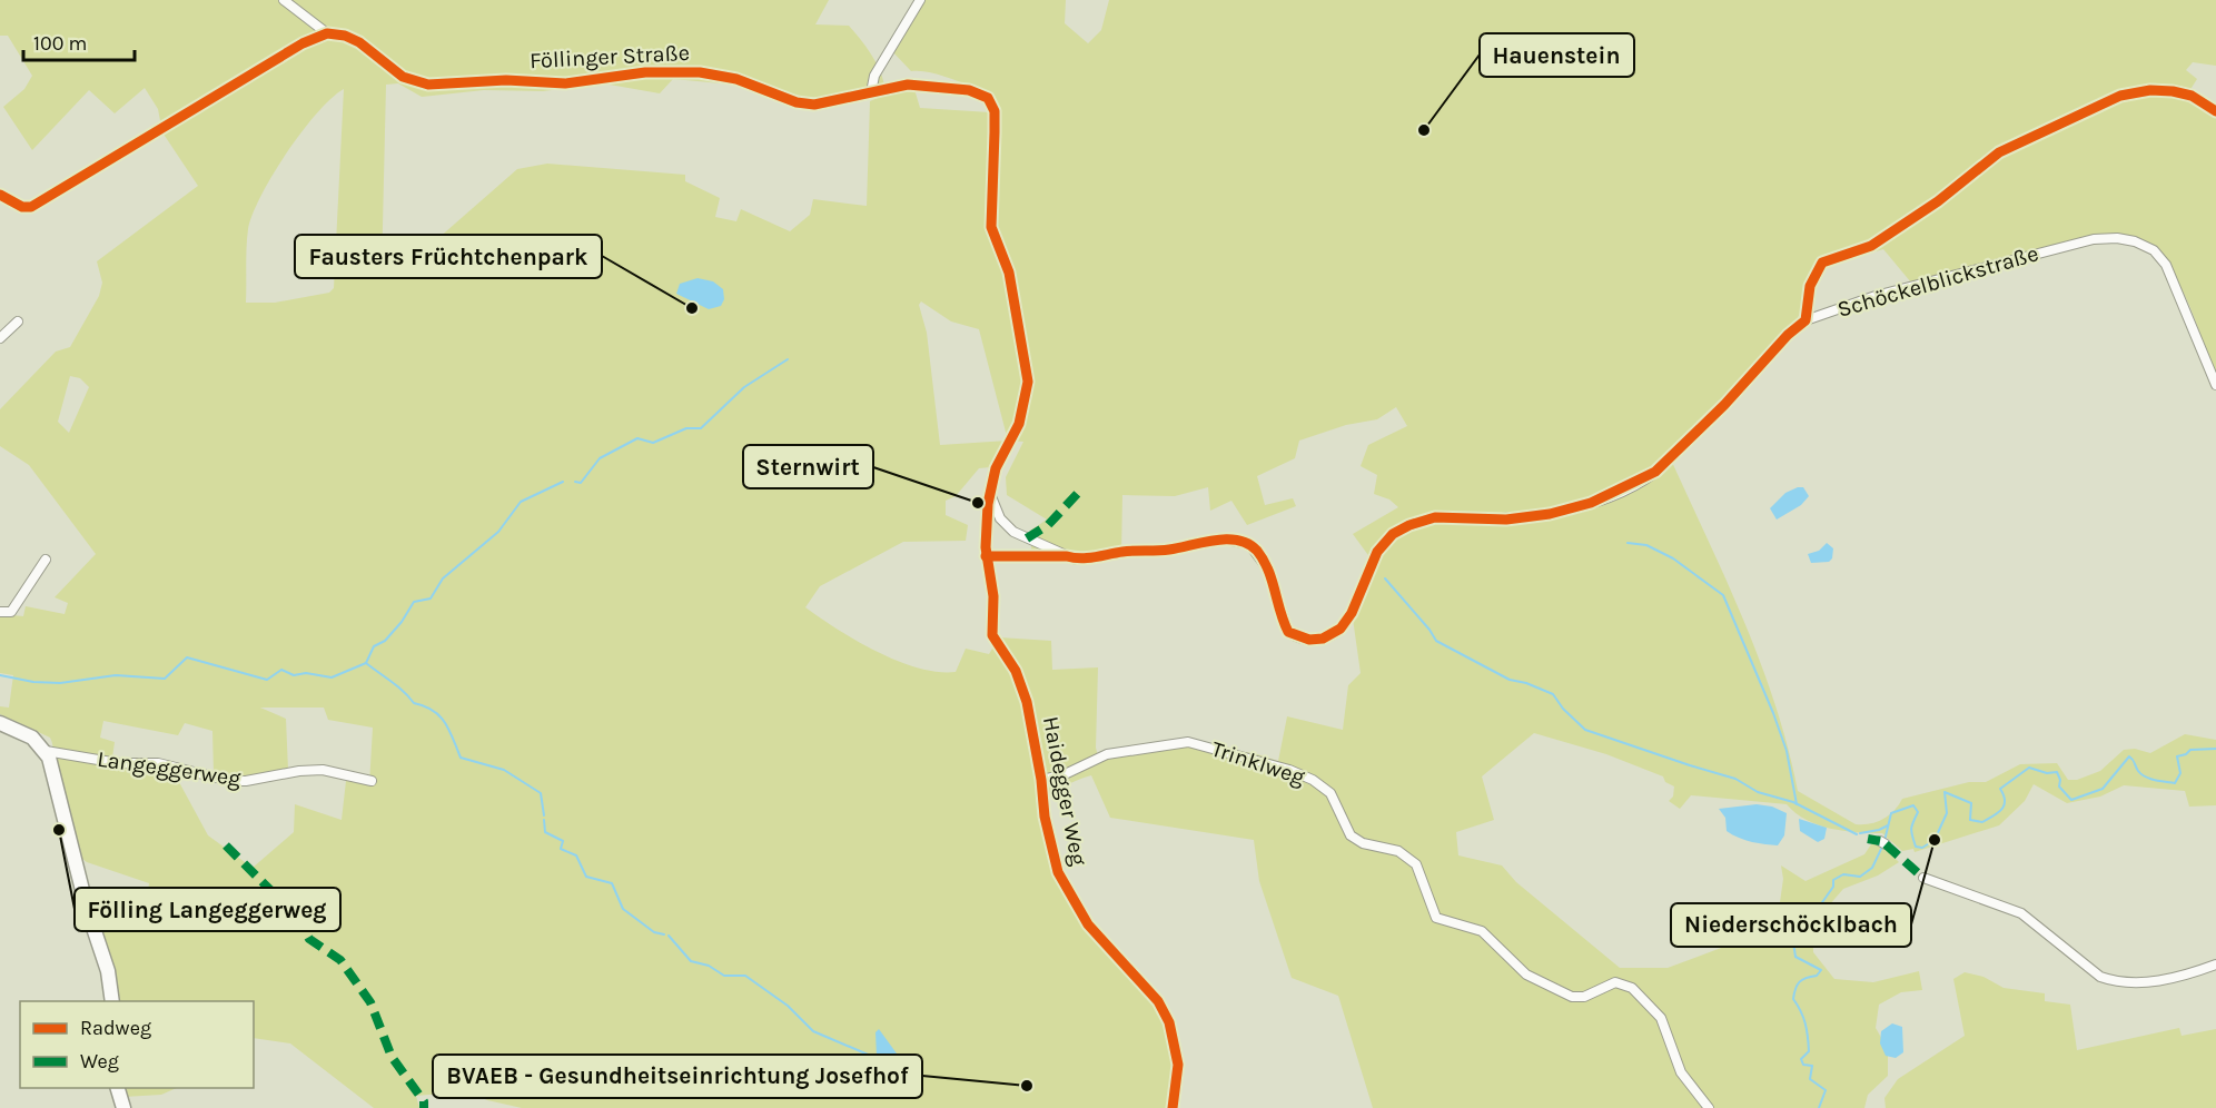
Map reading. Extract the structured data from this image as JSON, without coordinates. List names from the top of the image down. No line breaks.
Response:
{"streets":{"street":["Föllinger Straße","Schöckelblickstraße","Trinklweg","Langeggerweg","Haidegger Weg"]},"crossings":[["Föllinger Straße","Haidegger Weg"],["Trinklweg","Haidegger Weg"]],"places":["Hauenstein","Fausters Früchtchenpark","Sternwirt","Fölling Langeggerweg","Niederschöcklbach","BVAEB - Gesundheitseinrichtung Josefhof"],"legend":["Radweg","Weg"],"scale_bar":"100 m"}
